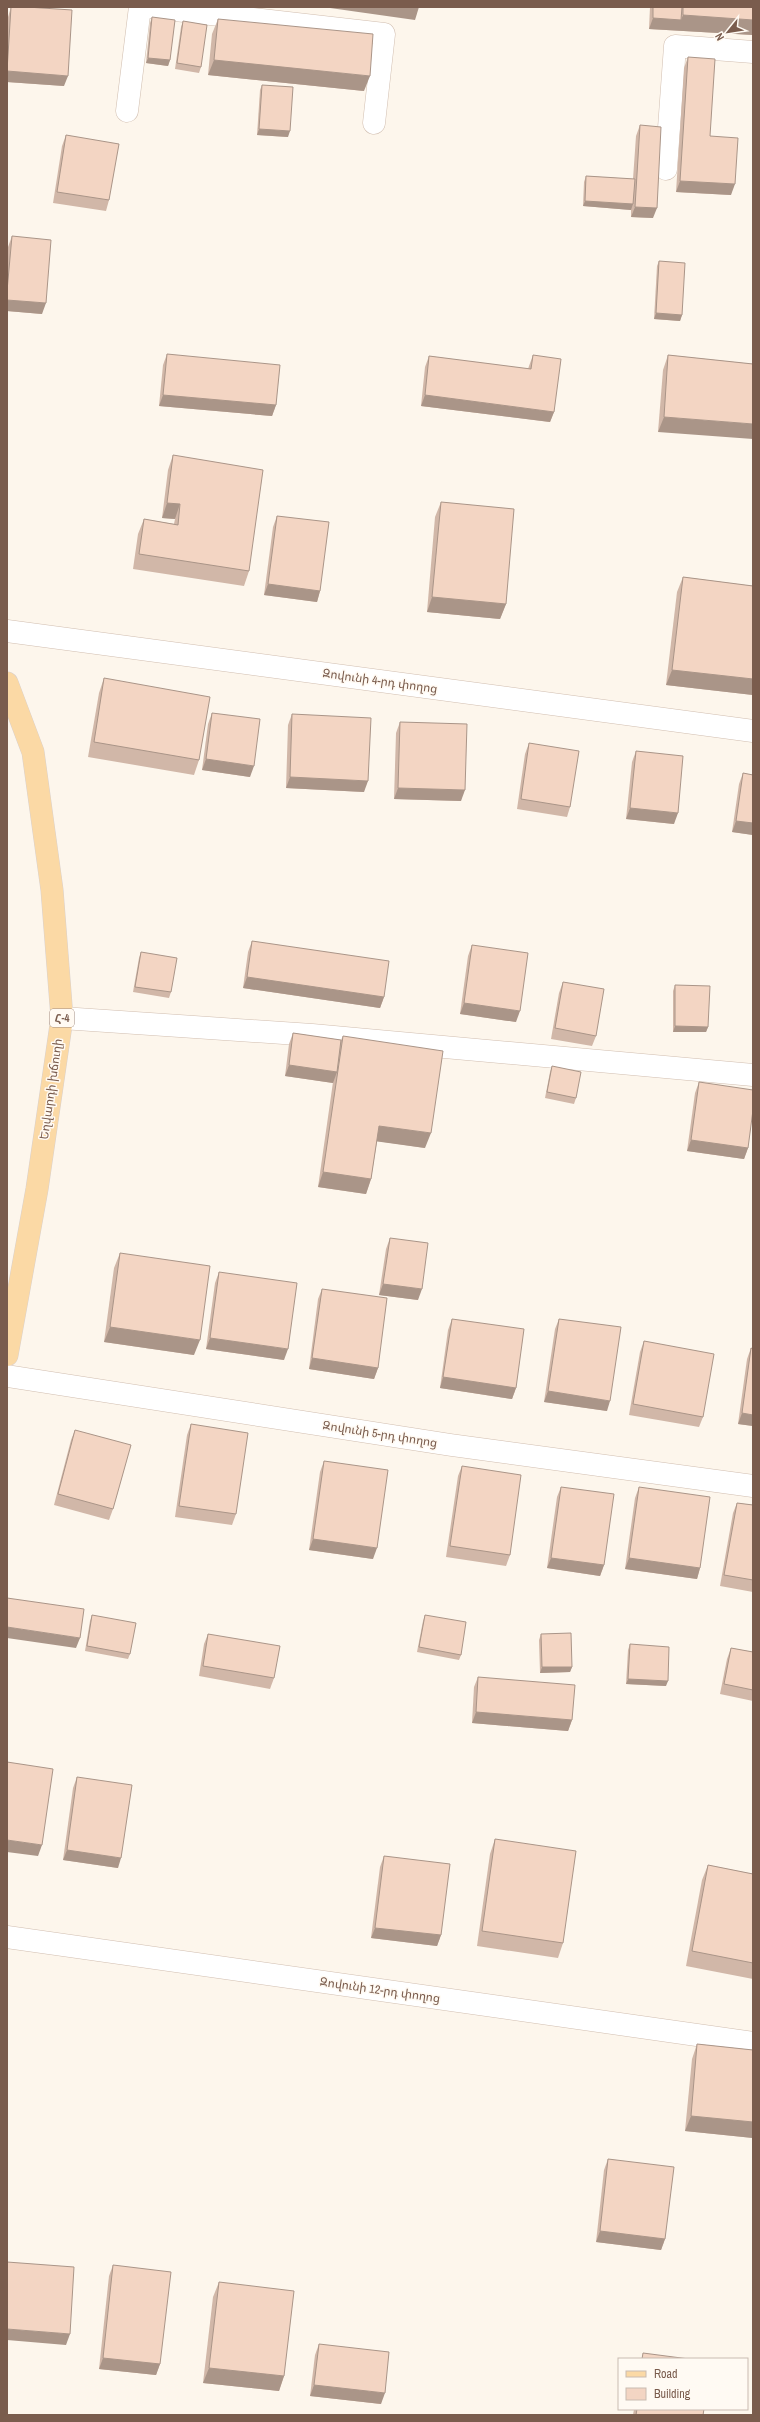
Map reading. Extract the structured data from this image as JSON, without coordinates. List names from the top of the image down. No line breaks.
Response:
{"streets":{"main road":["Հ-4","Եղվարդի խճուղի"],"street":["Զովունի 4-րդ փողոց","Զովունի 5-րդ փողոց","Զովունի 12-րդ փողոց"]},"legend":["Road","Building"],"north":"bottom left"}
